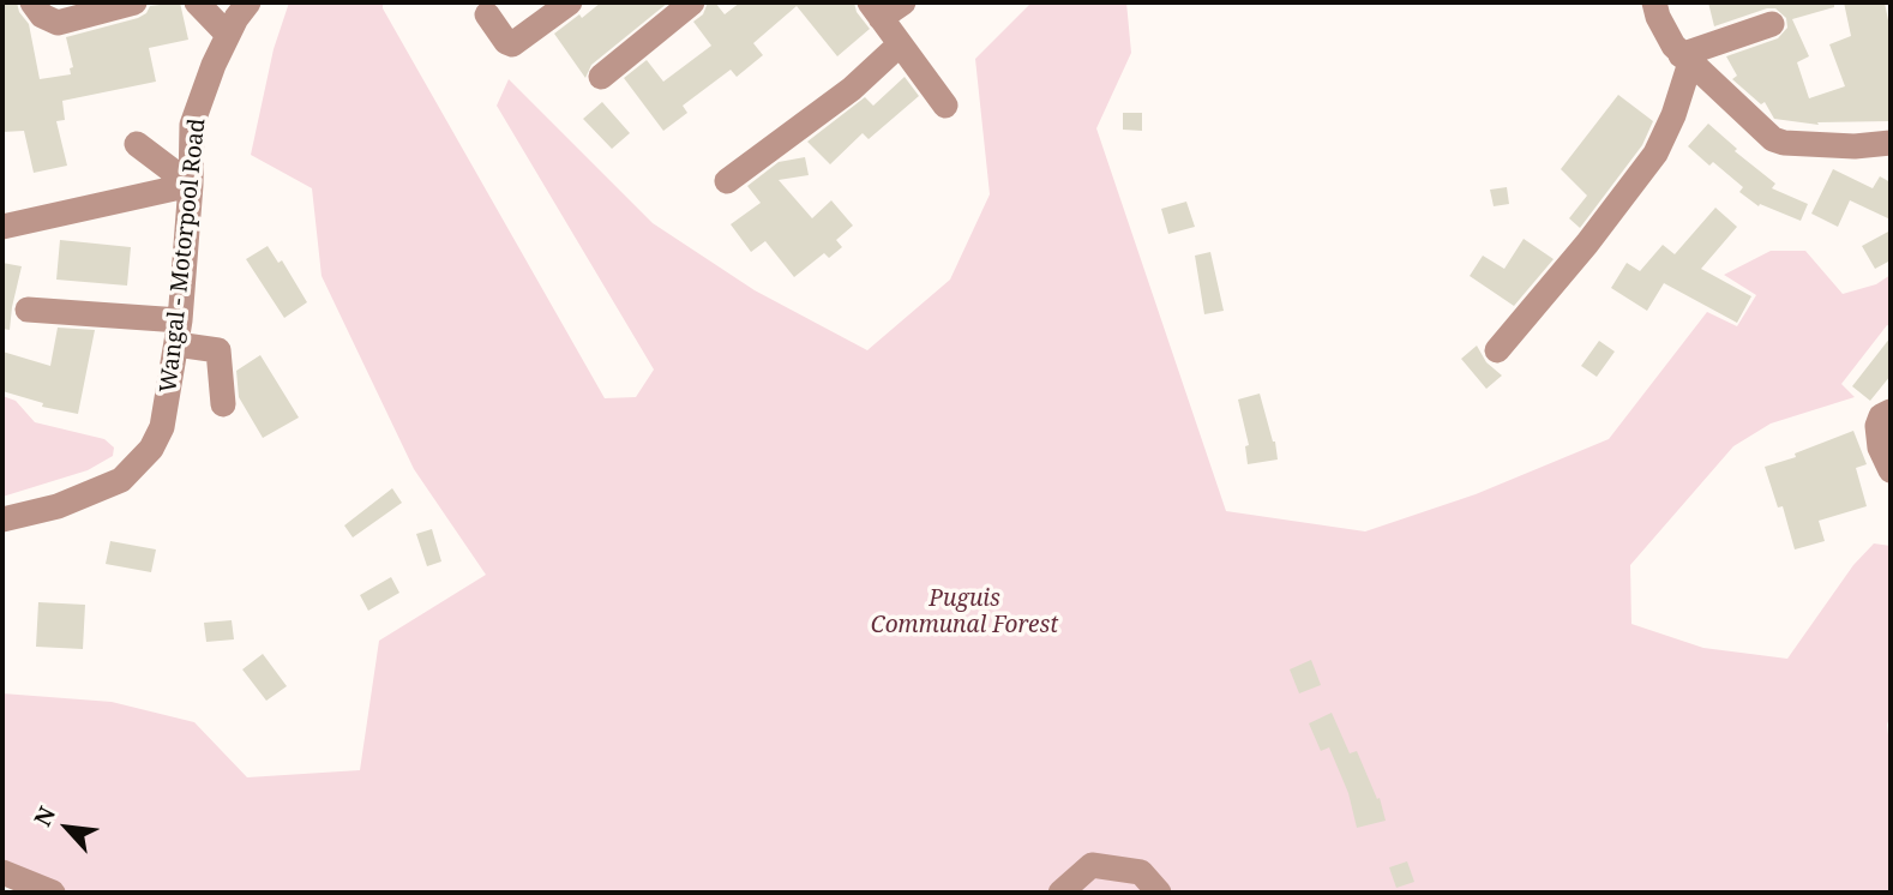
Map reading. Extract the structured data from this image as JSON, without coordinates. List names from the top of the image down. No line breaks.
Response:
{"streets":{"street":["Wangal - Motorpool Road"]},"parks":["Puguis Communal Forest"],"north":"top left"}
